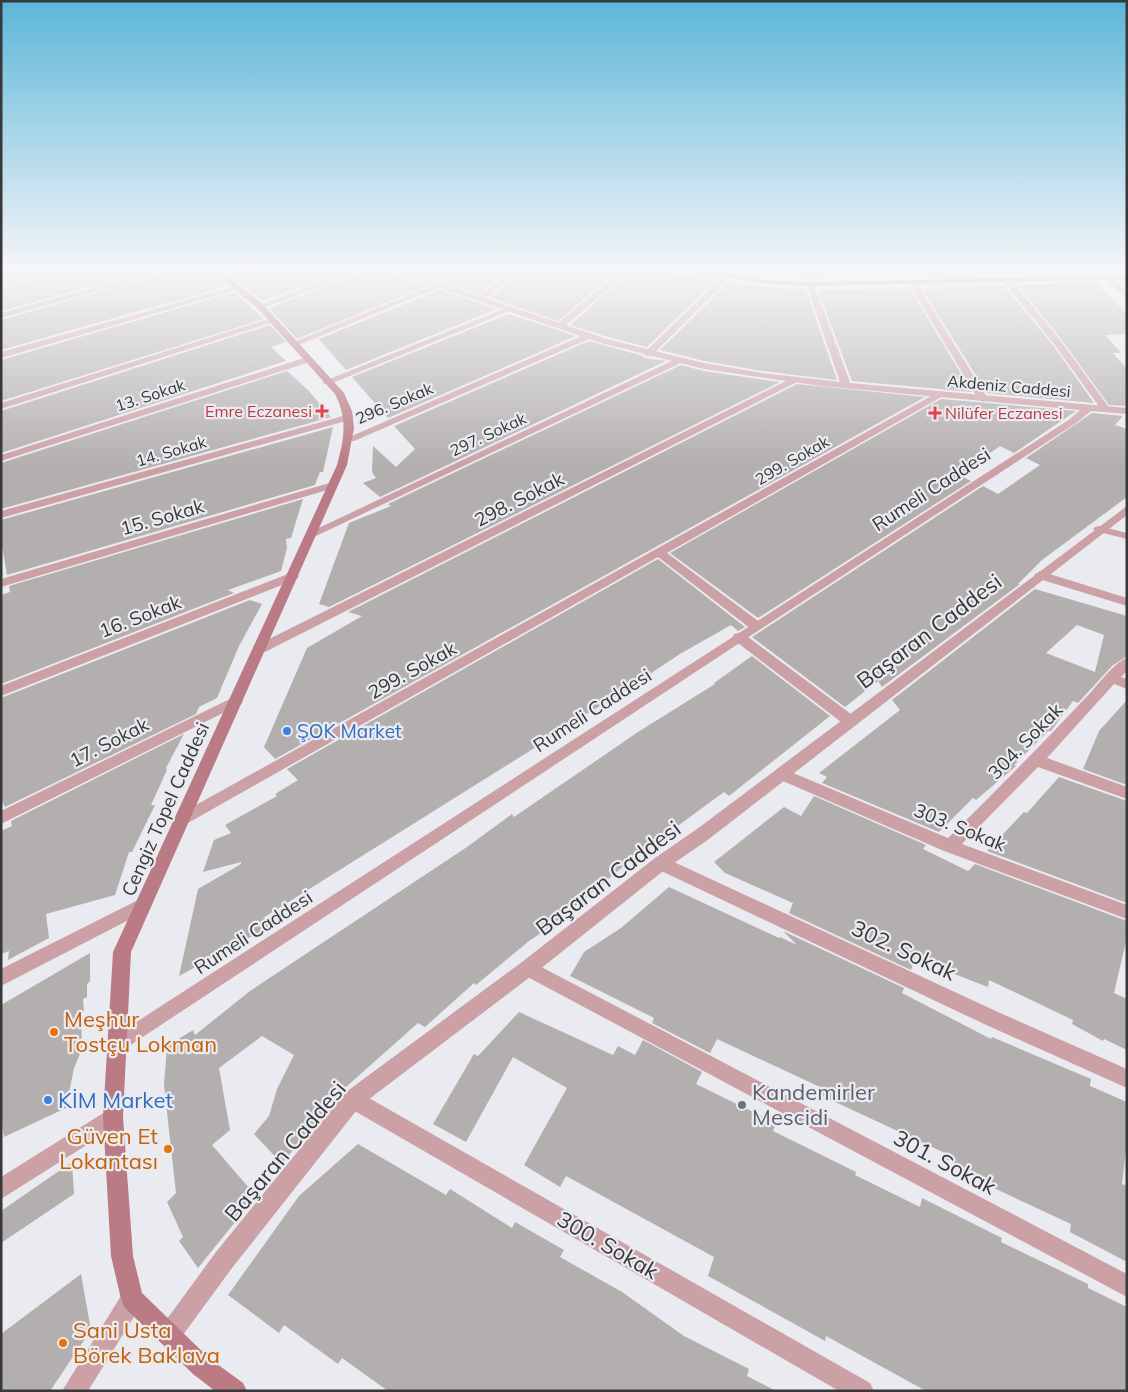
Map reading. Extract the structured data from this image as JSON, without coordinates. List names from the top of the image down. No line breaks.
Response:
{"streets":{"main road":["Cengiz Topel Caddesi"],"street":["Akdeniz Caddesi","13. Sokak","296. Sokak","297. Sokak","14. Sokak","299. Sokak","Rumeli Caddesi","298. Sokak","15. Sokak","16. Sokak","Başaran Caddesi","304. Sokak","17. Sokak","303. Sokak","302. Sokak","301. Sokak","300. Sokak"]},"crossings":[["Akdeniz Caddesi","296. Sokak"],["Akdeniz Caddesi","297. Sokak"],["Akdeniz Caddesi","299. Sokak"],["Akdeniz Caddesi","Rumeli Caddesi"],["Akdeniz Caddesi","298. Sokak"],["13. Sokak","Cengiz Topel Caddesi"],["296. Sokak","Cengiz Topel Caddesi"],["297. Sokak","Cengiz Topel Caddesi"],["14. Sokak","Cengiz Topel Caddesi"],["299. Sokak","Cengiz Topel Caddesi"],["Rumeli Caddesi","Cengiz Topel Caddesi"],["298. Sokak","Cengiz Topel Caddesi"],["15. Sokak","Cengiz Topel Caddesi"],["16. Sokak","Cengiz Topel Caddesi"],["Başaran Caddesi","303. Sokak"],["Başaran Caddesi","302. Sokak"],["Başaran Caddesi","301. Sokak"],["Başaran Caddesi","300. Sokak"],["304. Sokak","303. Sokak"],["17. Sokak","Cengiz Topel Caddesi"]],"places":{"health":["Emre Eczanesi","Nilüfer Eczanesi"],"other":["ŞOK Market","Meşhur Tostçu Lokman","KİM Market","Kandemirler Mescidi","Güven Et Lokantası","Sani Usta Börek Baklava"]}}
